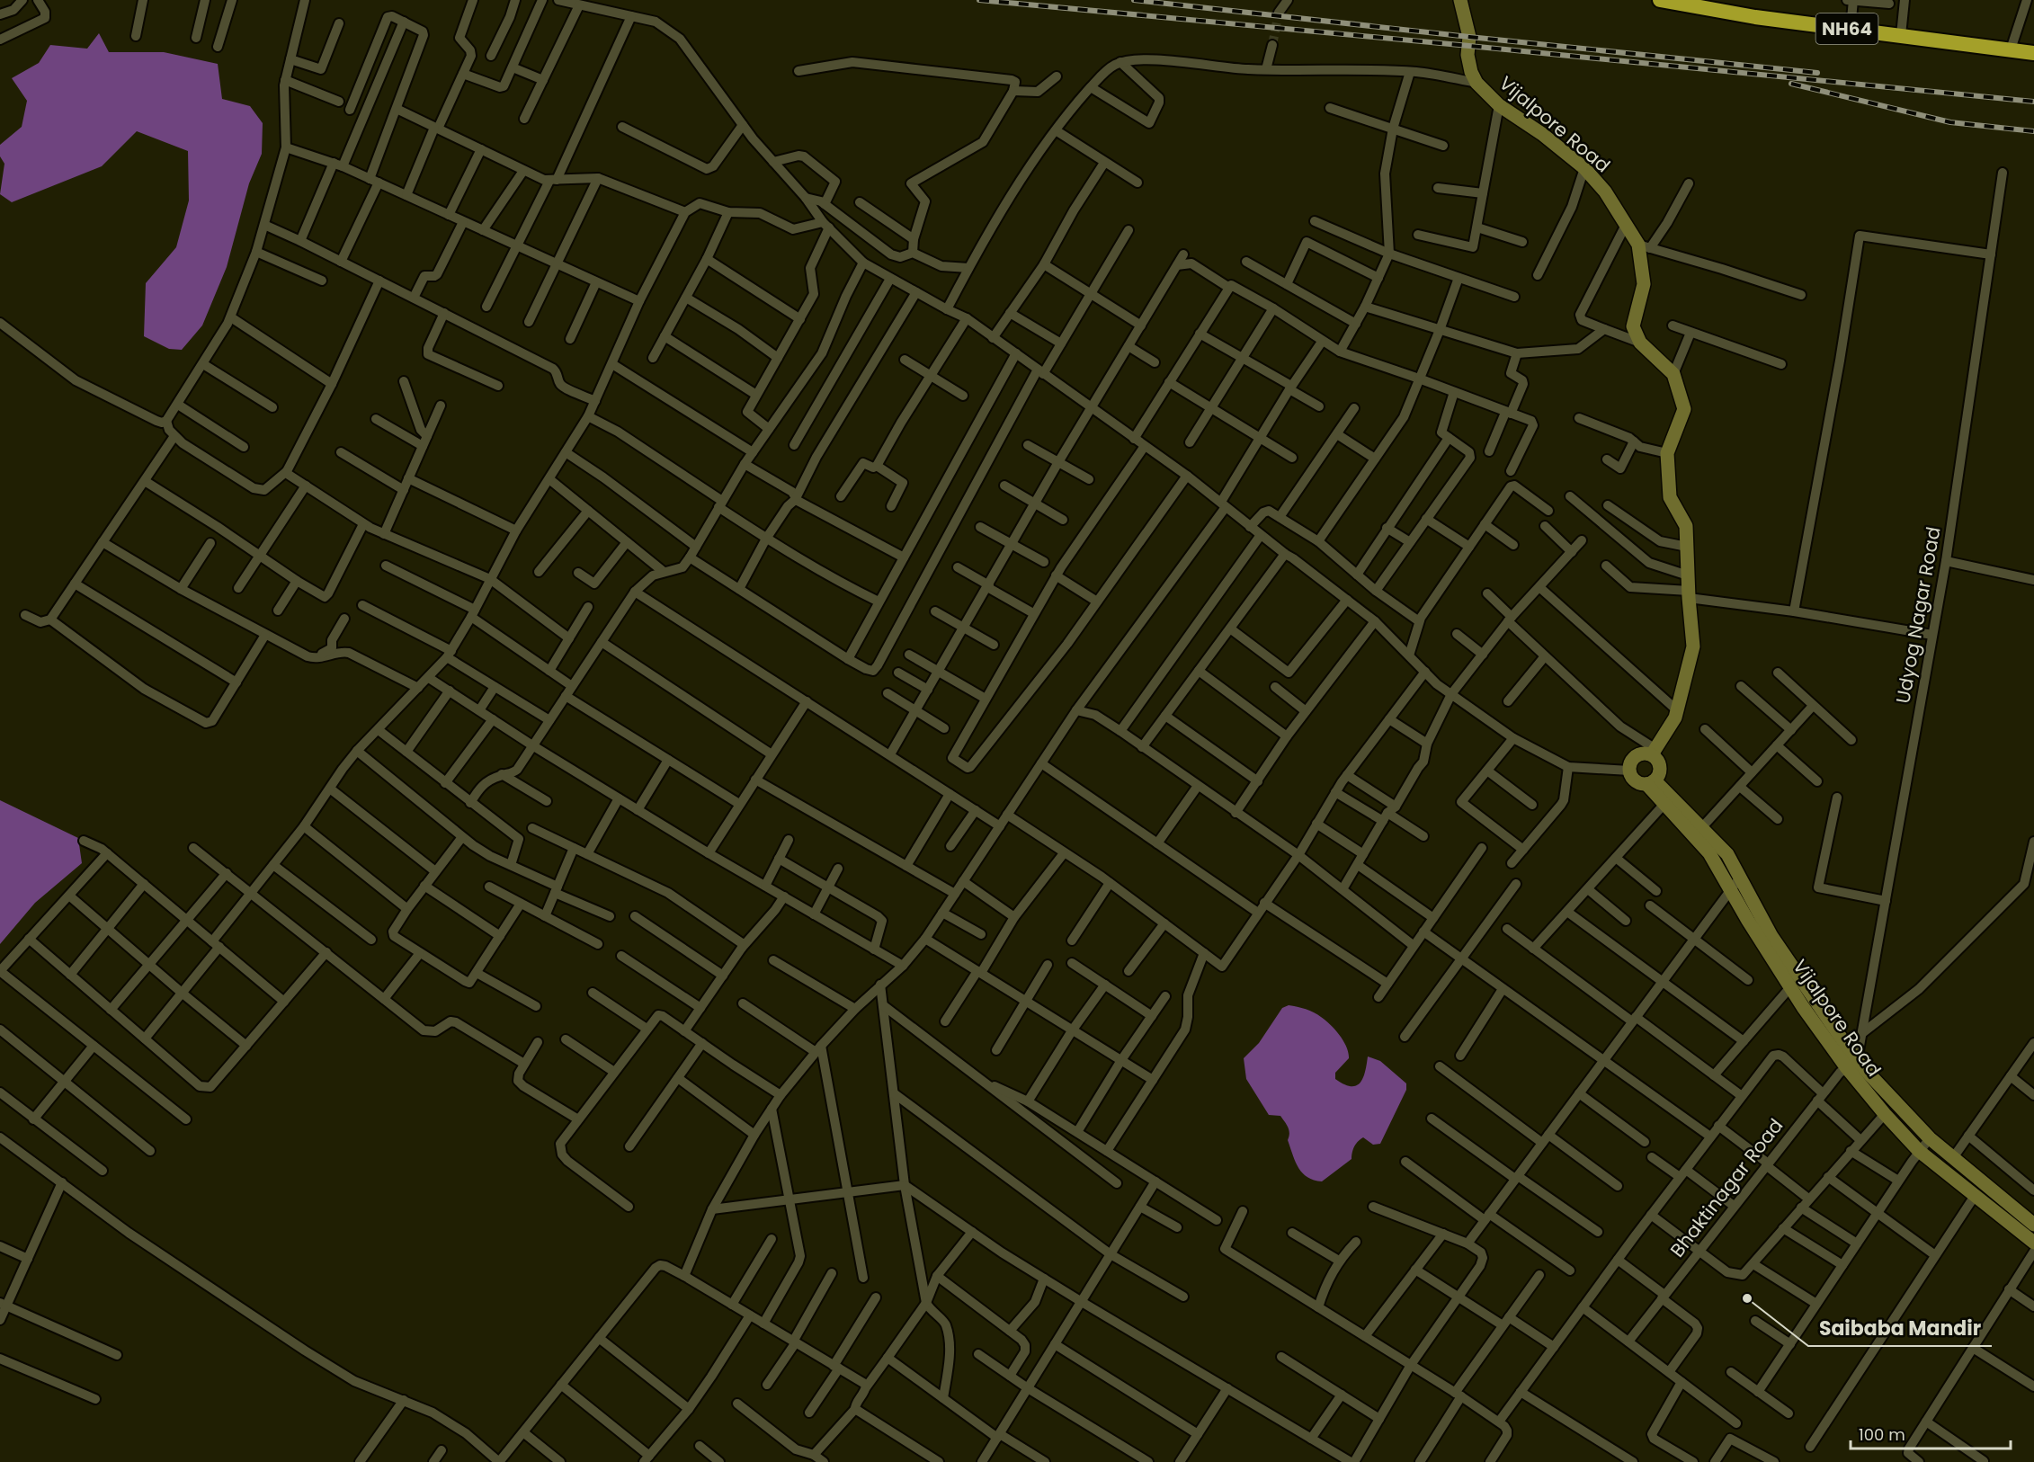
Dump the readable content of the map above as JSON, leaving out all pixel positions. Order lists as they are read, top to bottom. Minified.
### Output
{"streets":{"highway":["NH64"],"main road":["Vijalpore Road"],"street":["Udyog Nagar Road","Bhaktinagar Road"]},"crossings":[["Vijalpore Road","Udyog Nagar Road"],["Vijalpore Road","Bhaktinagar Road"],["Udyog Nagar Road","Bhaktinagar Road"]],"places":["Saibaba Mandir"],"scale_bar":"100 m"}
